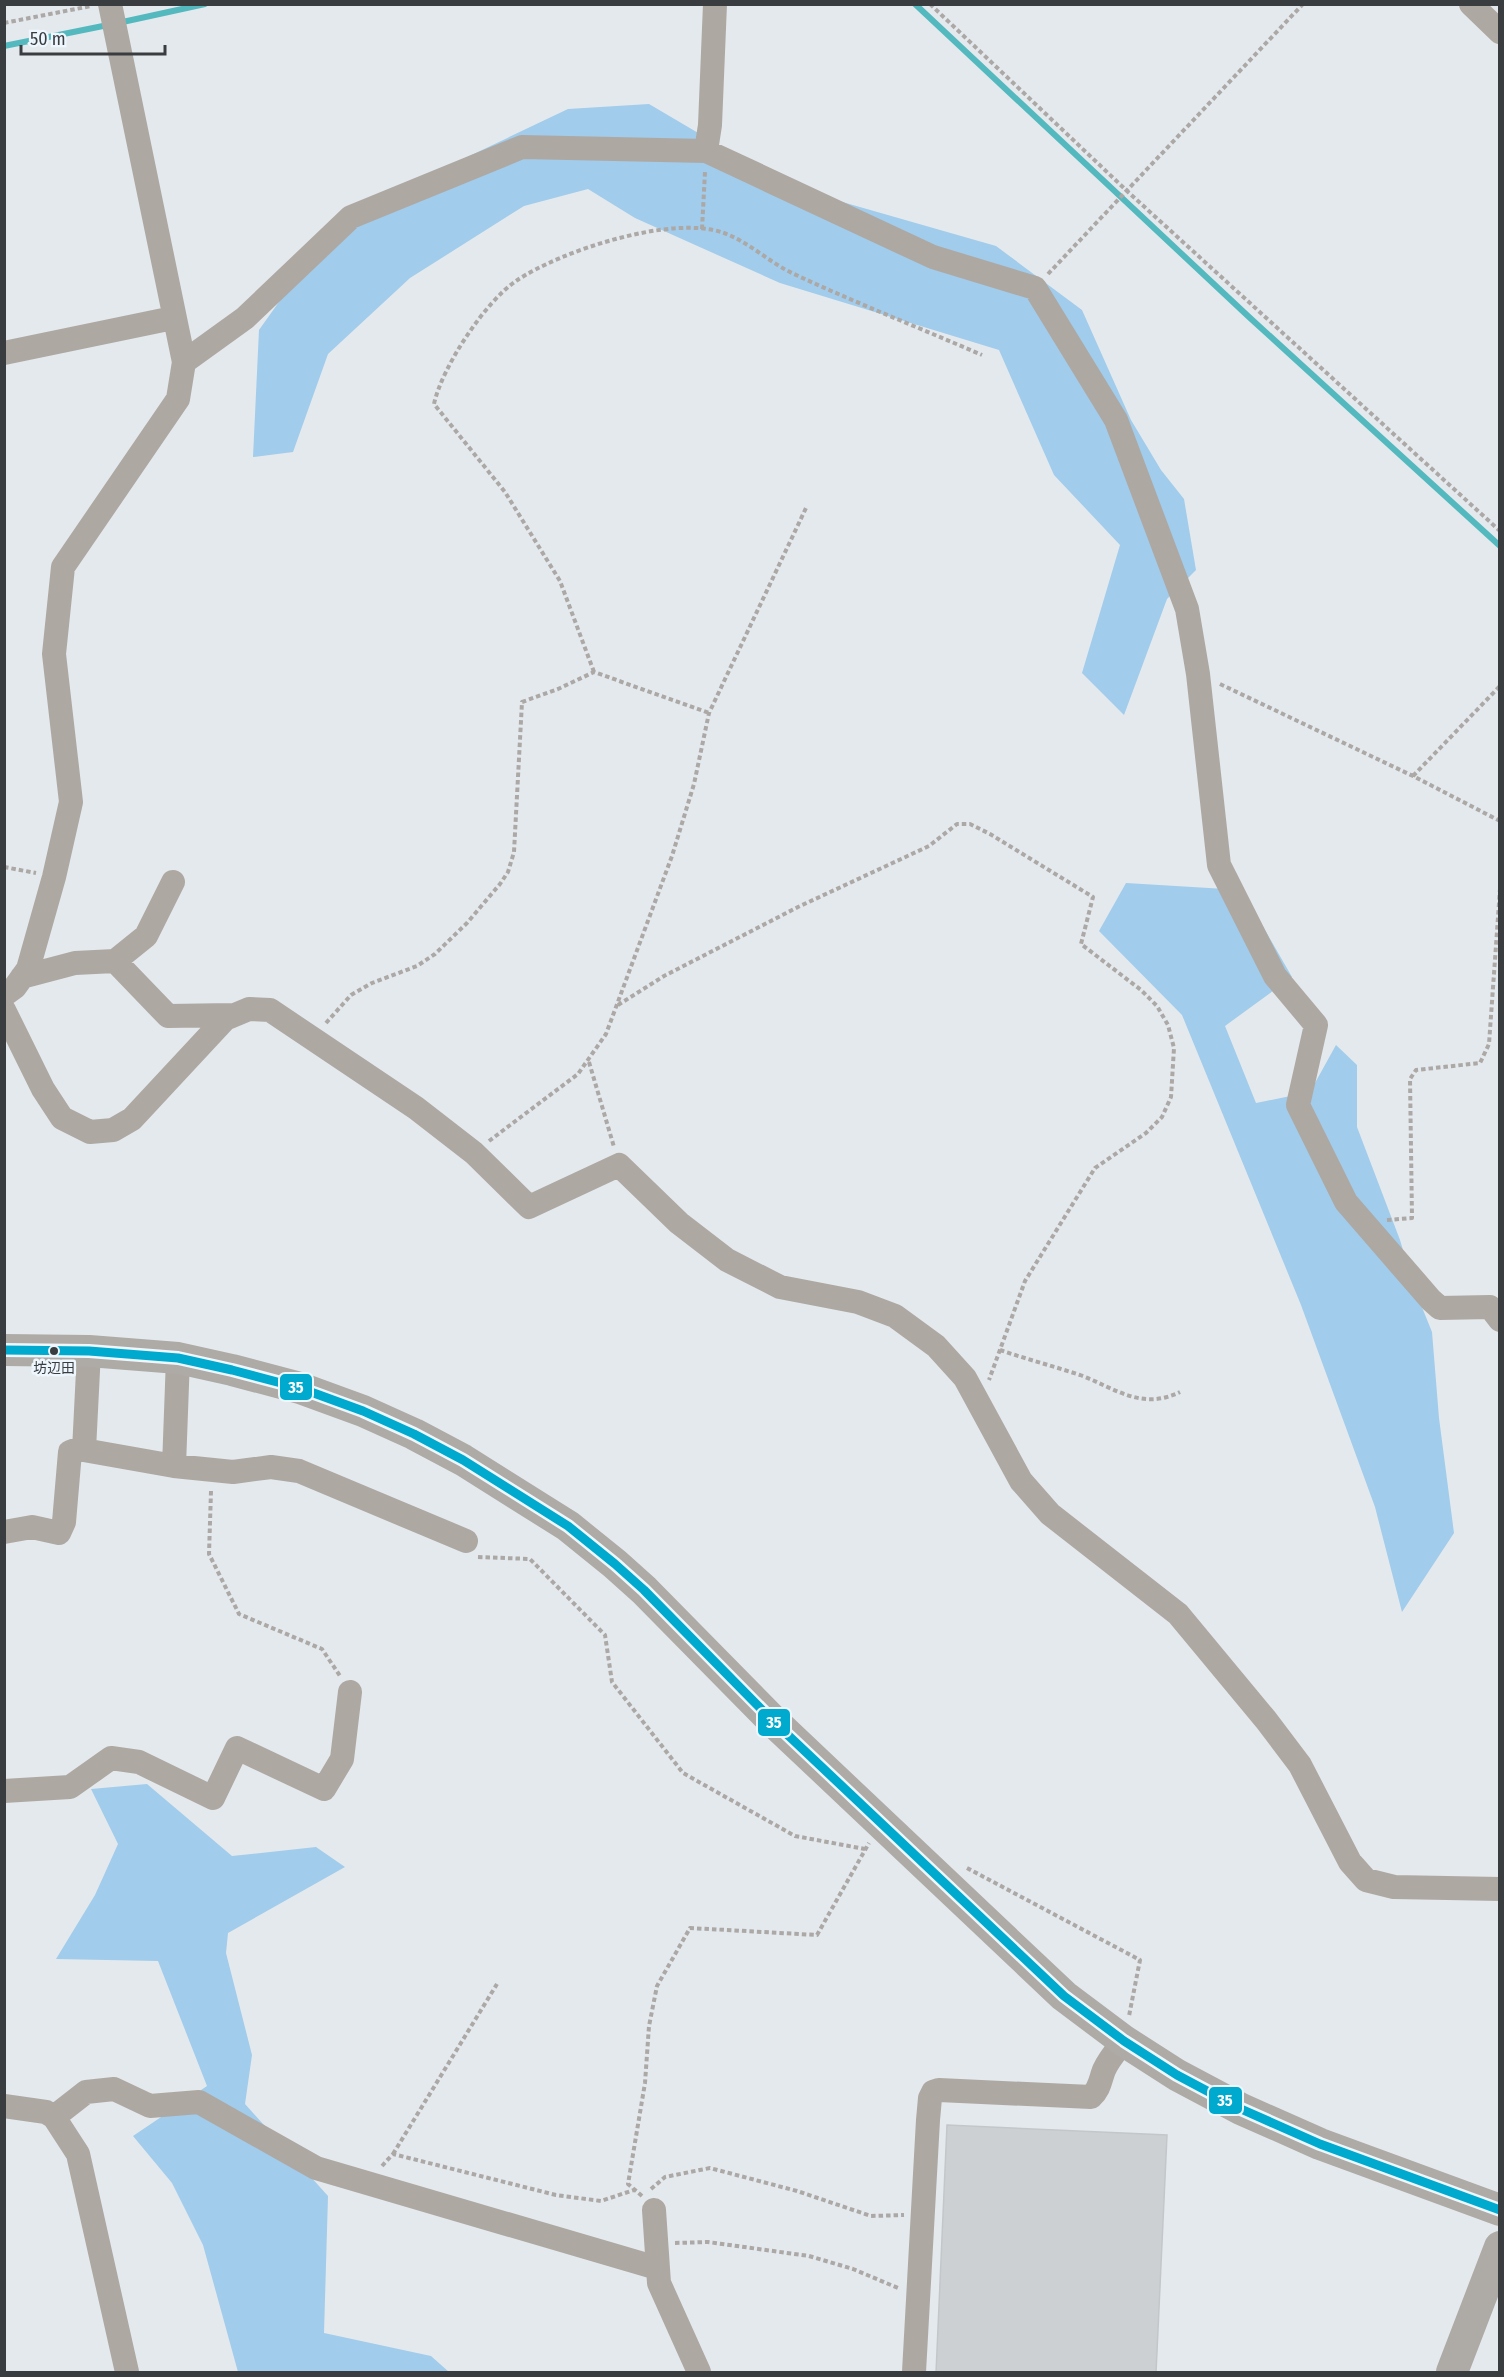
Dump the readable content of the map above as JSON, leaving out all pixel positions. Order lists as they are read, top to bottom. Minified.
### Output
{"places":["坊辺田"],"lines":["transit line 35"],"scale_bar":"50 m"}
